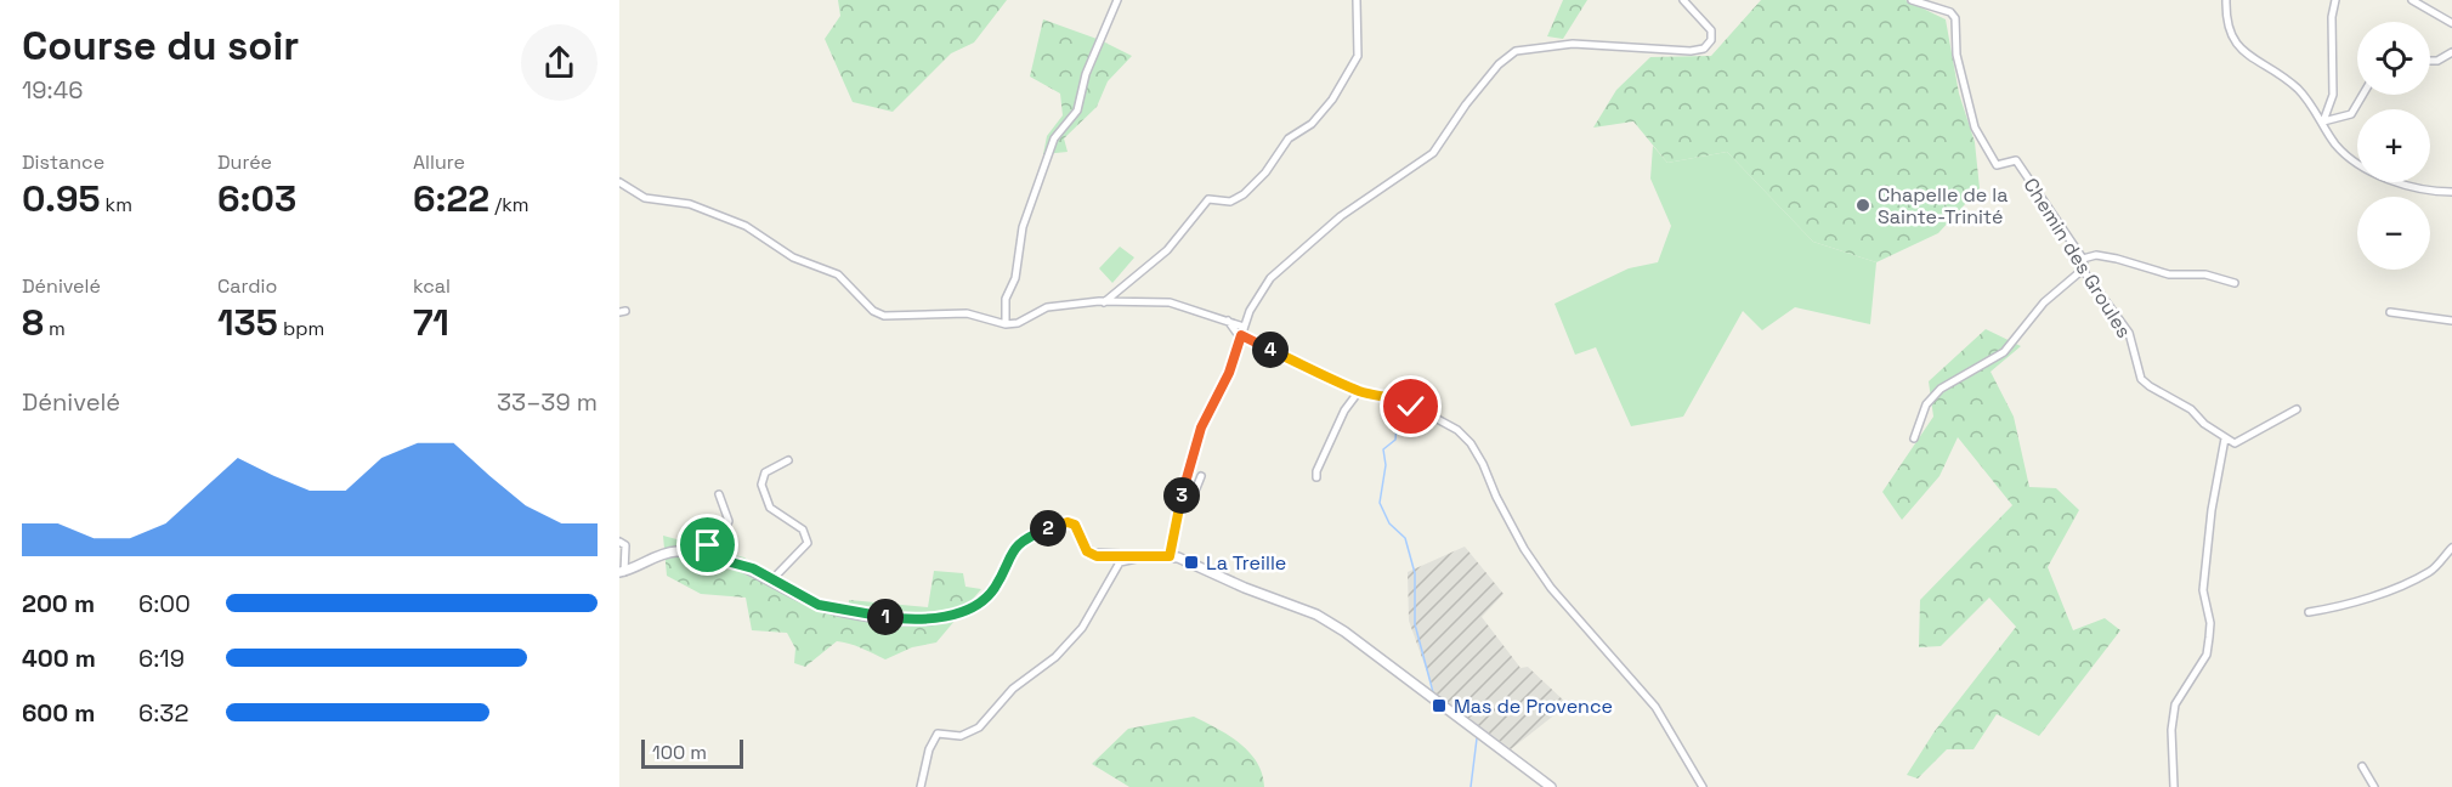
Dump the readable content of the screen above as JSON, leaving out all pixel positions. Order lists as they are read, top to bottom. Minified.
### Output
{"streets":{"street":["Chemin des Groules"]},"places":{"other":["Chapelle de la Sainte-Trinité"],"transit":["La Treille","Mas de Provence"]},"scale_bar":"100 m","page":{"heading":["Course du soir","19:46"],"map_buttons":["+","−"],"stats":[["Distance","0.95 km"],["Durée","6:03"],["Allure","6:22 /km"],["Dénivelé","8 m"],["Cardio","135 bpm"],["kcal","71"]],"pins":["4","3","2","1"],"chart":["Dénivelé","33–39 m"],"list":[{"name":"200 m","note":"6:00"},{"name":"400 m","note":"6:19"},{"name":"600 m","note":"6:32"}],"scale":"100 m"}}
